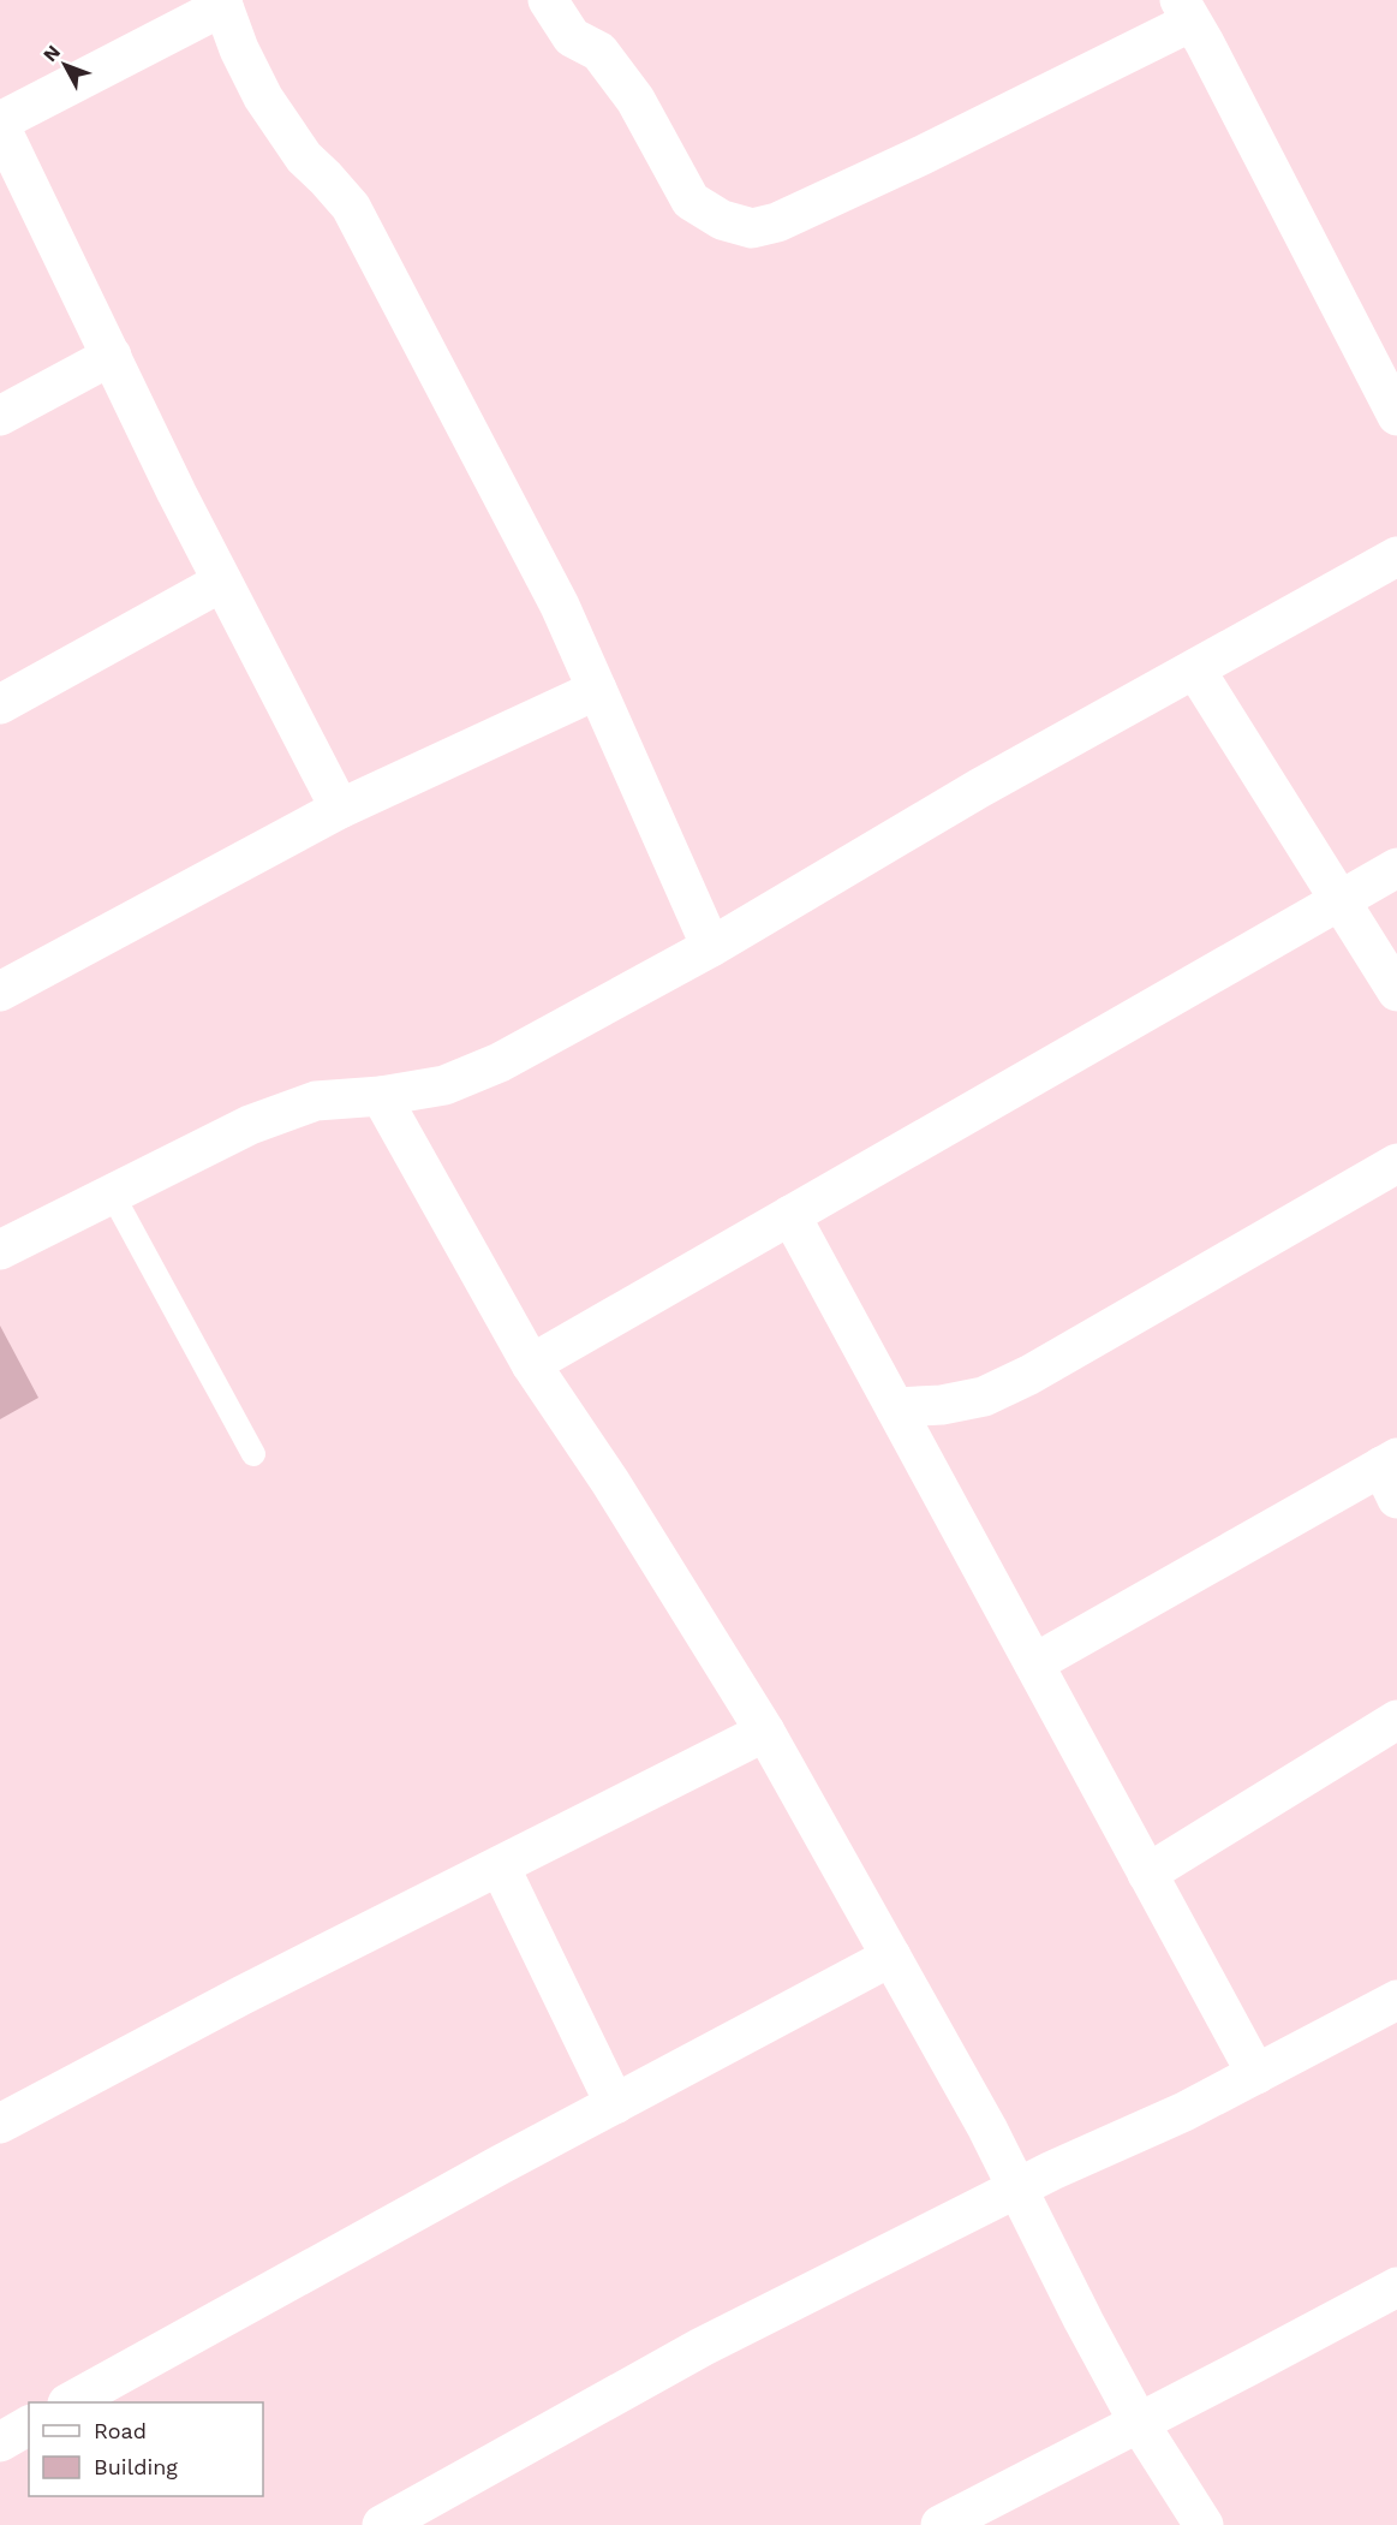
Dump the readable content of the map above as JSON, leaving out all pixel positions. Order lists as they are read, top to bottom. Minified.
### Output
{"legend":["Road","Building"],"north":"top left"}
